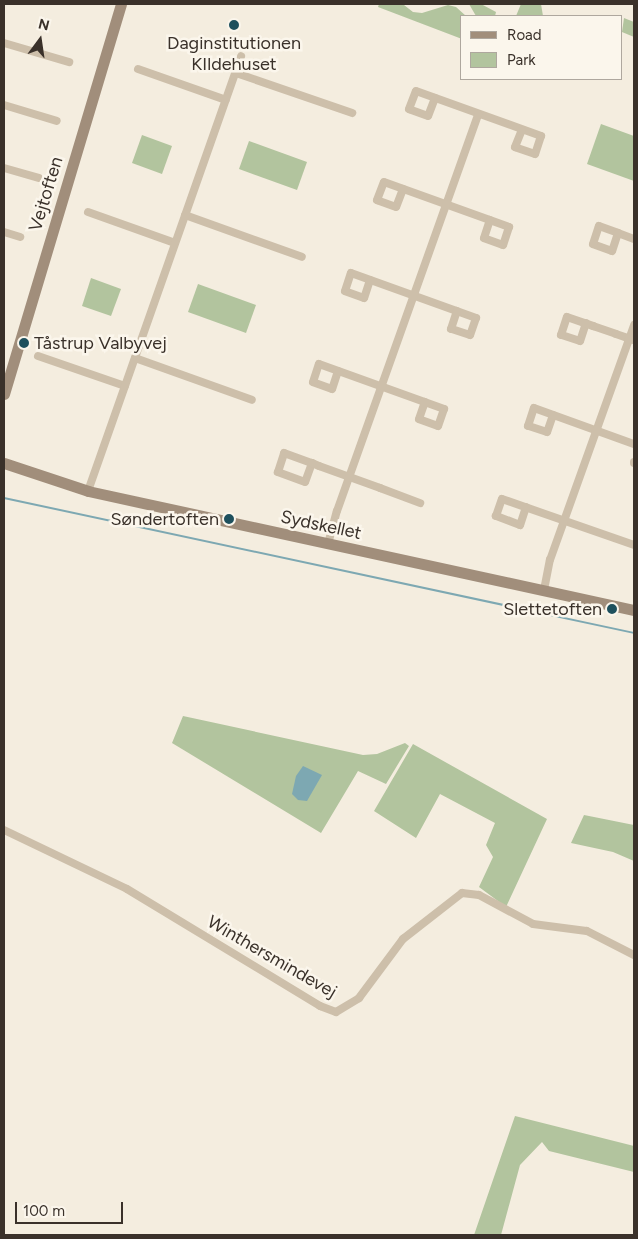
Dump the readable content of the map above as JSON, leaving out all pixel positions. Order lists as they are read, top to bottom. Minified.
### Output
{"streets":{"street":["Vejtoften","Sydskellet","Winthersmindevej"]},"places":["Daginstitutionen KIldehuset","Tåstrup Valbyvej","Søndertoften","Slettetoften"],"legend":["Road","Park"],"scale_bar":"100 m","north":"top"}
